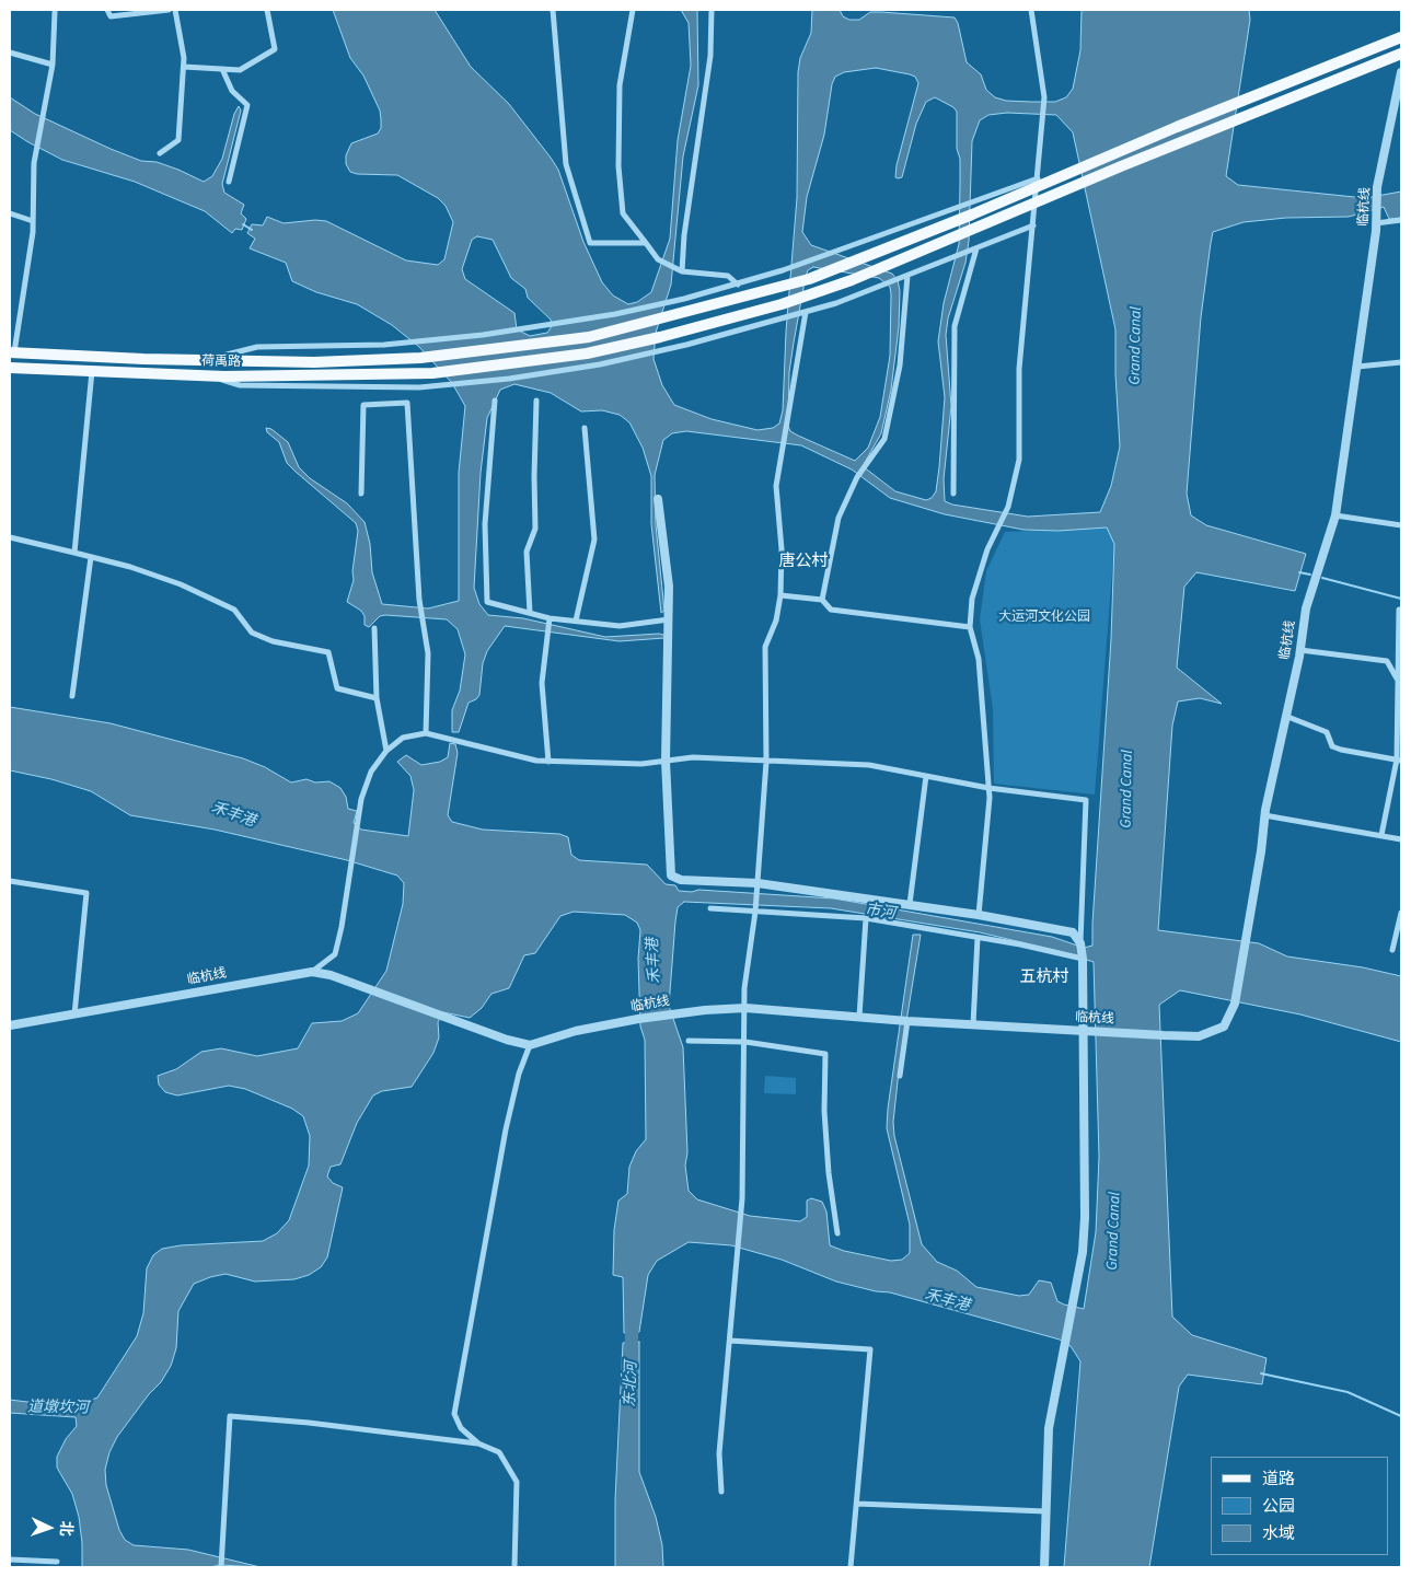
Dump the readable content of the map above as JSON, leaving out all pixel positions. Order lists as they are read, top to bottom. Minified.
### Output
{"streets":{"main road":["荷禹路"],"street":["临杭线"]},"districts":["唐公村","五杭村"],"water":["Grand Canal","禾丰港","市河","东北河","道墩坎河"],"parks":["大运河文化公园"],"legend":["道路","公园","水域"],"north":"right"}
